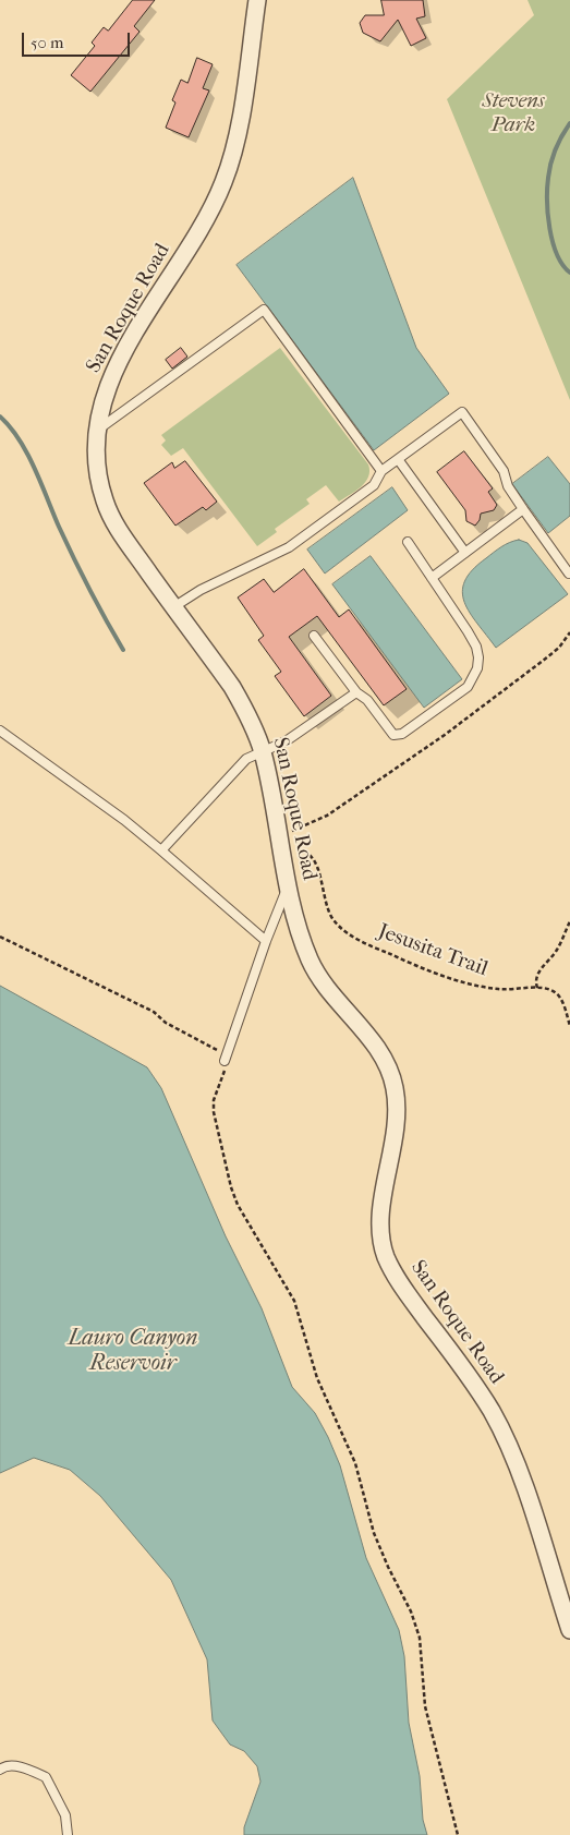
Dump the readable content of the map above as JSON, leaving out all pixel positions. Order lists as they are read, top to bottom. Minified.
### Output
{"streets":{"street":["San Roque Road"],"path":["Jesusita Trail"]},"crossings":[["San Roque Road","Jesusita Trail"]],"water":["Lauro Canyon Reservoir"],"parks":["Stevens Park"],"scale_bar":"50 m"}
